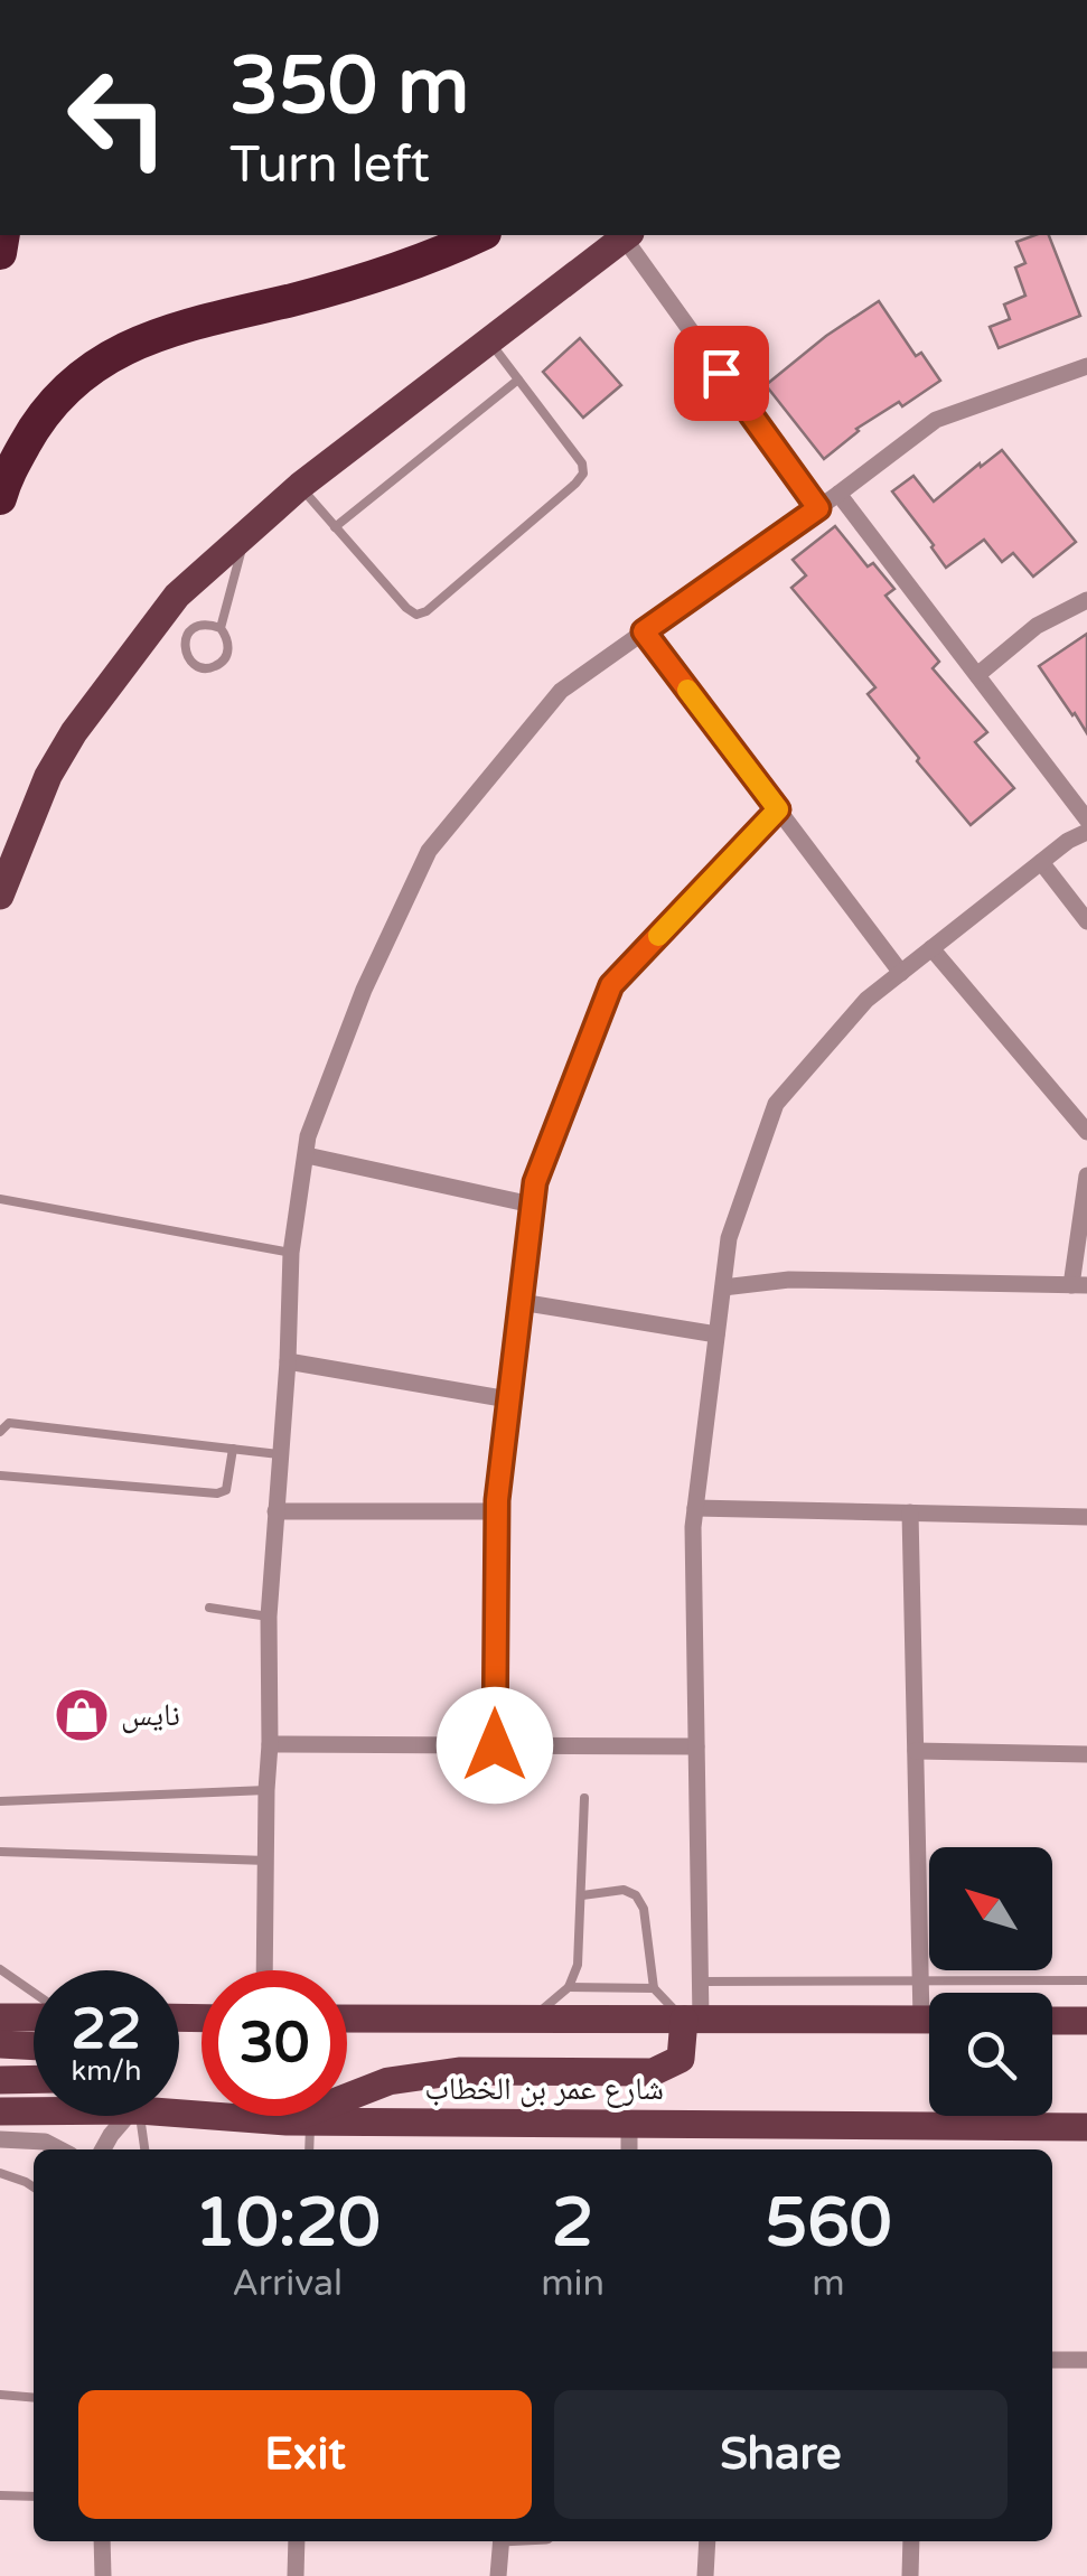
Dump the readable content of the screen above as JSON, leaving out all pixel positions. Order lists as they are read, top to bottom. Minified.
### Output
{"streets":{"main road":["شارع عمر بن الخطاب"]},"places":{"shop":["نايس"]},"north":"top left","page":{"turn":["350 m","Turn left"],"speed":"22 km/h","limit":"30","eta":["10:20","Arrival","2","min","560","m"],"buttons":["Exit","Share"]}}
